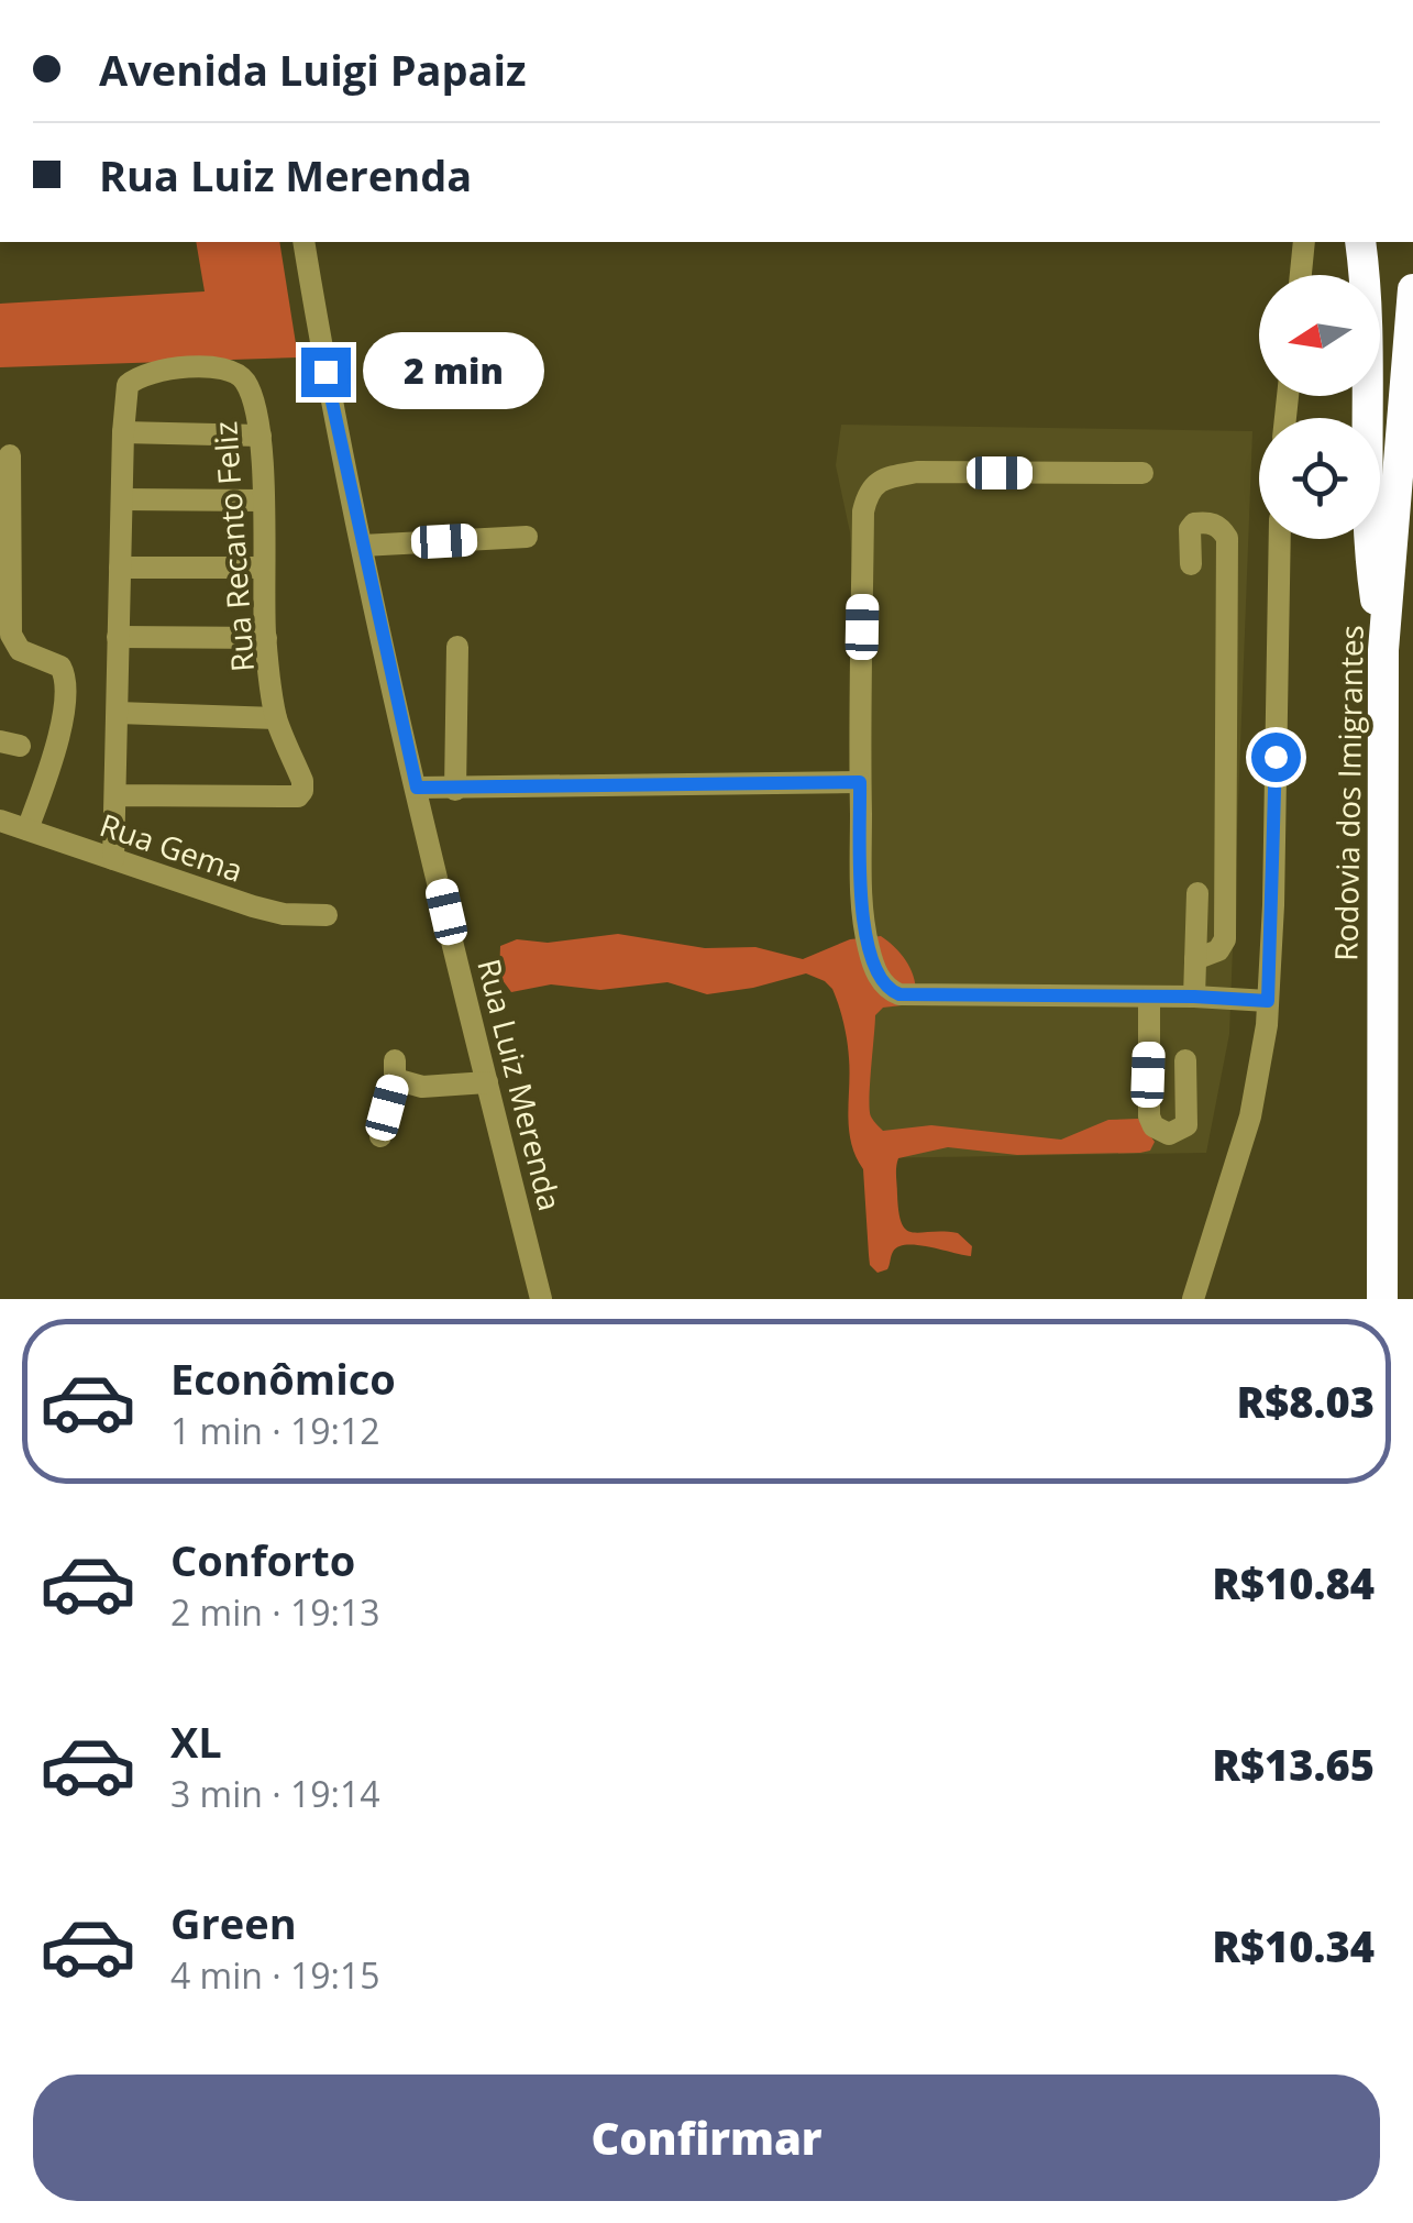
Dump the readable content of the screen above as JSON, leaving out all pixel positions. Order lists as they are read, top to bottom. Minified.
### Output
{"streets":{"highway":["Rodovia dos Imigrantes"],"street":["Rua Recanto Feliz","Rua Gema","Rua Luiz Merenda"]},"crossings":[["Rua Recanto Feliz","Rua Gema"]],"north":"left","page":{"banner":["Avenida Luigi Papaiz","Rua Luiz Merenda"],"bubble":"2 min","list":[{"name":"Econômico","note":"1 min · 19:12","value":"R$8.03"},{"name":"Conforto","note":"2 min · 19:13","value":"R$10.84"},{"name":"XL","note":"3 min · 19:14","value":"R$13.65"},{"name":"Green","note":"4 min · 19:15","value":"R$10.34"}],"buttons":"Confirmar"}}
